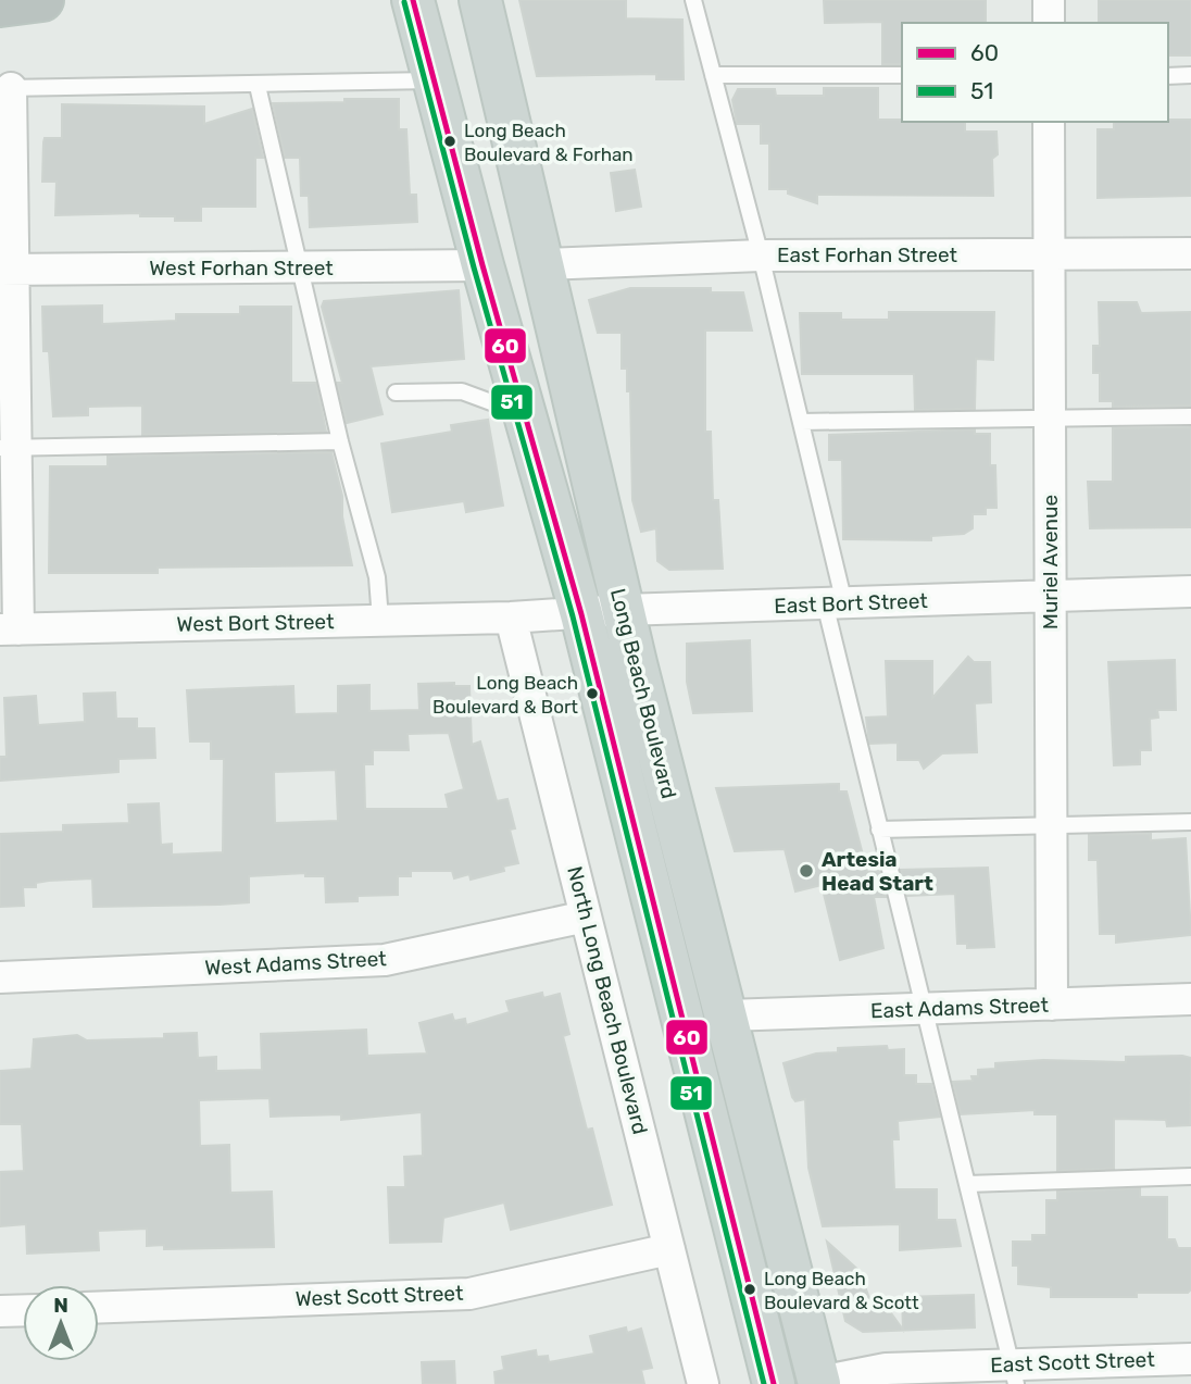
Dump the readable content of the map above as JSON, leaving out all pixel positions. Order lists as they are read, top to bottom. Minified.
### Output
{"streets":{"main road":["Long Beach Boulevard"],"street":["East Forhan Street","West Forhan Street","Muriel Avenue","East Bort Street","West Bort Street","West Adams Street","North Long Beach Boulevard","East Adams Street","West Scott Street","East Scott Street"]},"crossings":[["East Forhan Street","Muriel Avenue"],["East Forhan Street","Long Beach Boulevard"],["West Forhan Street","Long Beach Boulevard"],["Muriel Avenue","East Bort Street"],["Muriel Avenue","East Adams Street"],["East Bort Street","West Bort Street"],["East Bort Street","Long Beach Boulevard"],["East Bort Street","North Long Beach Boulevard"],["West Bort Street","North Long Beach Boulevard"],["Long Beach Boulevard","East Adams Street"],["Long Beach Boulevard","East Scott Street"],["West Adams Street","North Long Beach Boulevard"],["North Long Beach Boulevard","West Scott Street"]],"places":["Long Beach Boulevard & Forhan","Long Beach Boulevard & Bort","Artesia Head Start","Long Beach Boulevard & Scott"],"lines":["transit line 60","transit line 51"],"legend":["60","51"],"north":"top"}
